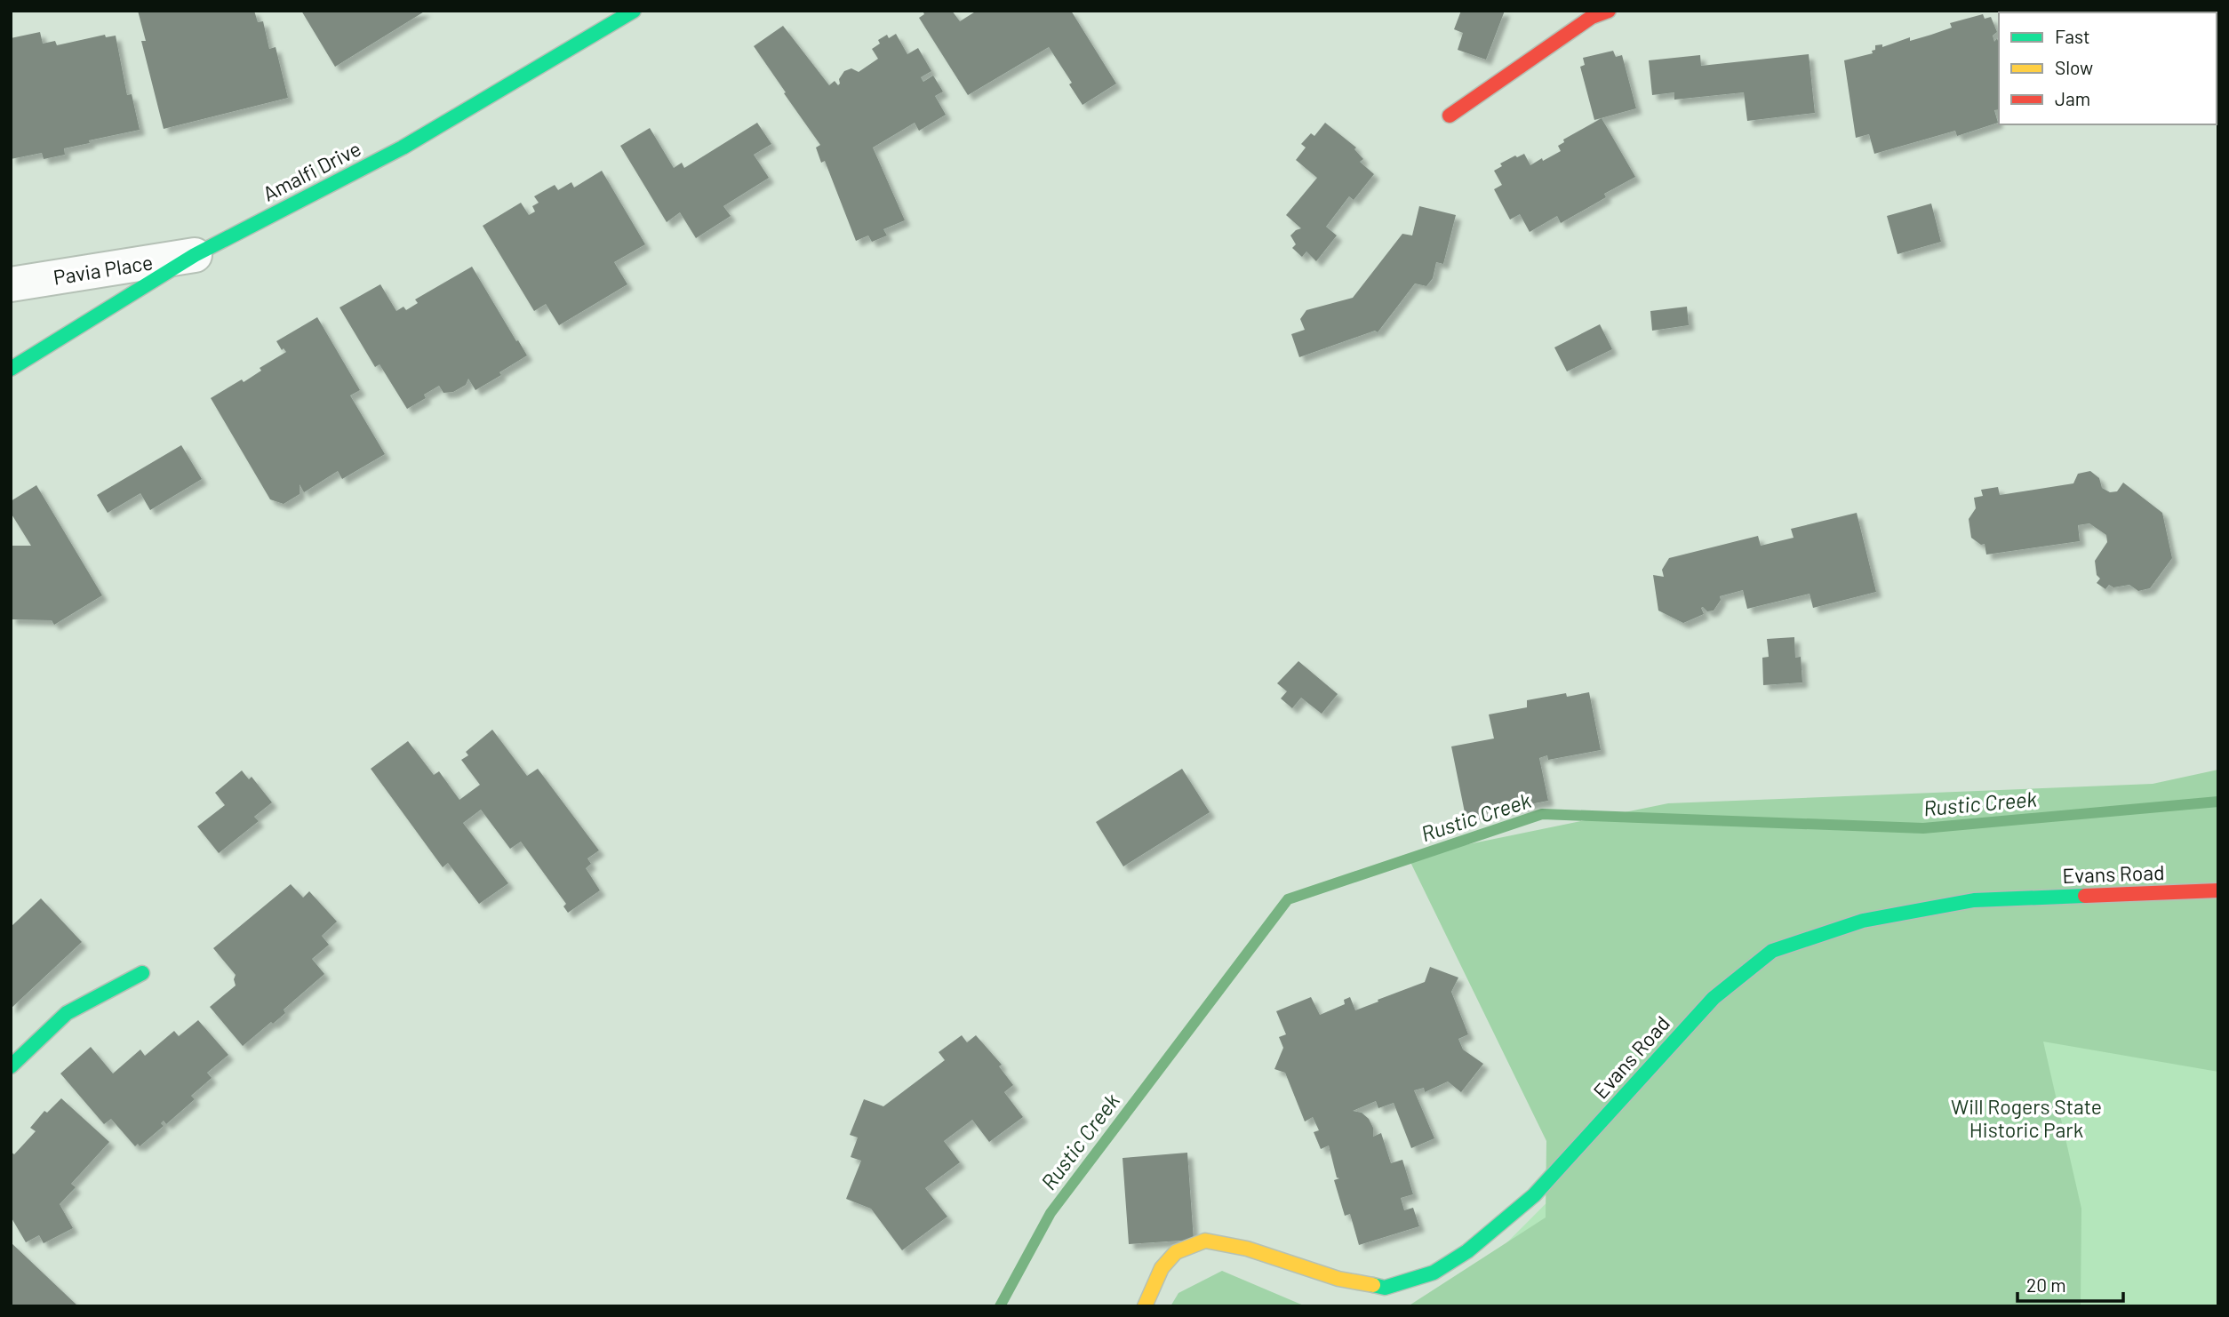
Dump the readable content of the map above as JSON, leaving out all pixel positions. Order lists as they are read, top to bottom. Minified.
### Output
{"streets":{"street":["Amalfi Drive","Pavia Place","Evans Road"]},"crossings":[["Amalfi Drive","Pavia Place"]],"water":["Rustic Creek"],"parks":["Will Rogers State Historic Park"],"legend":["Fast","Slow","Jam"],"scale_bar":"20 m"}
